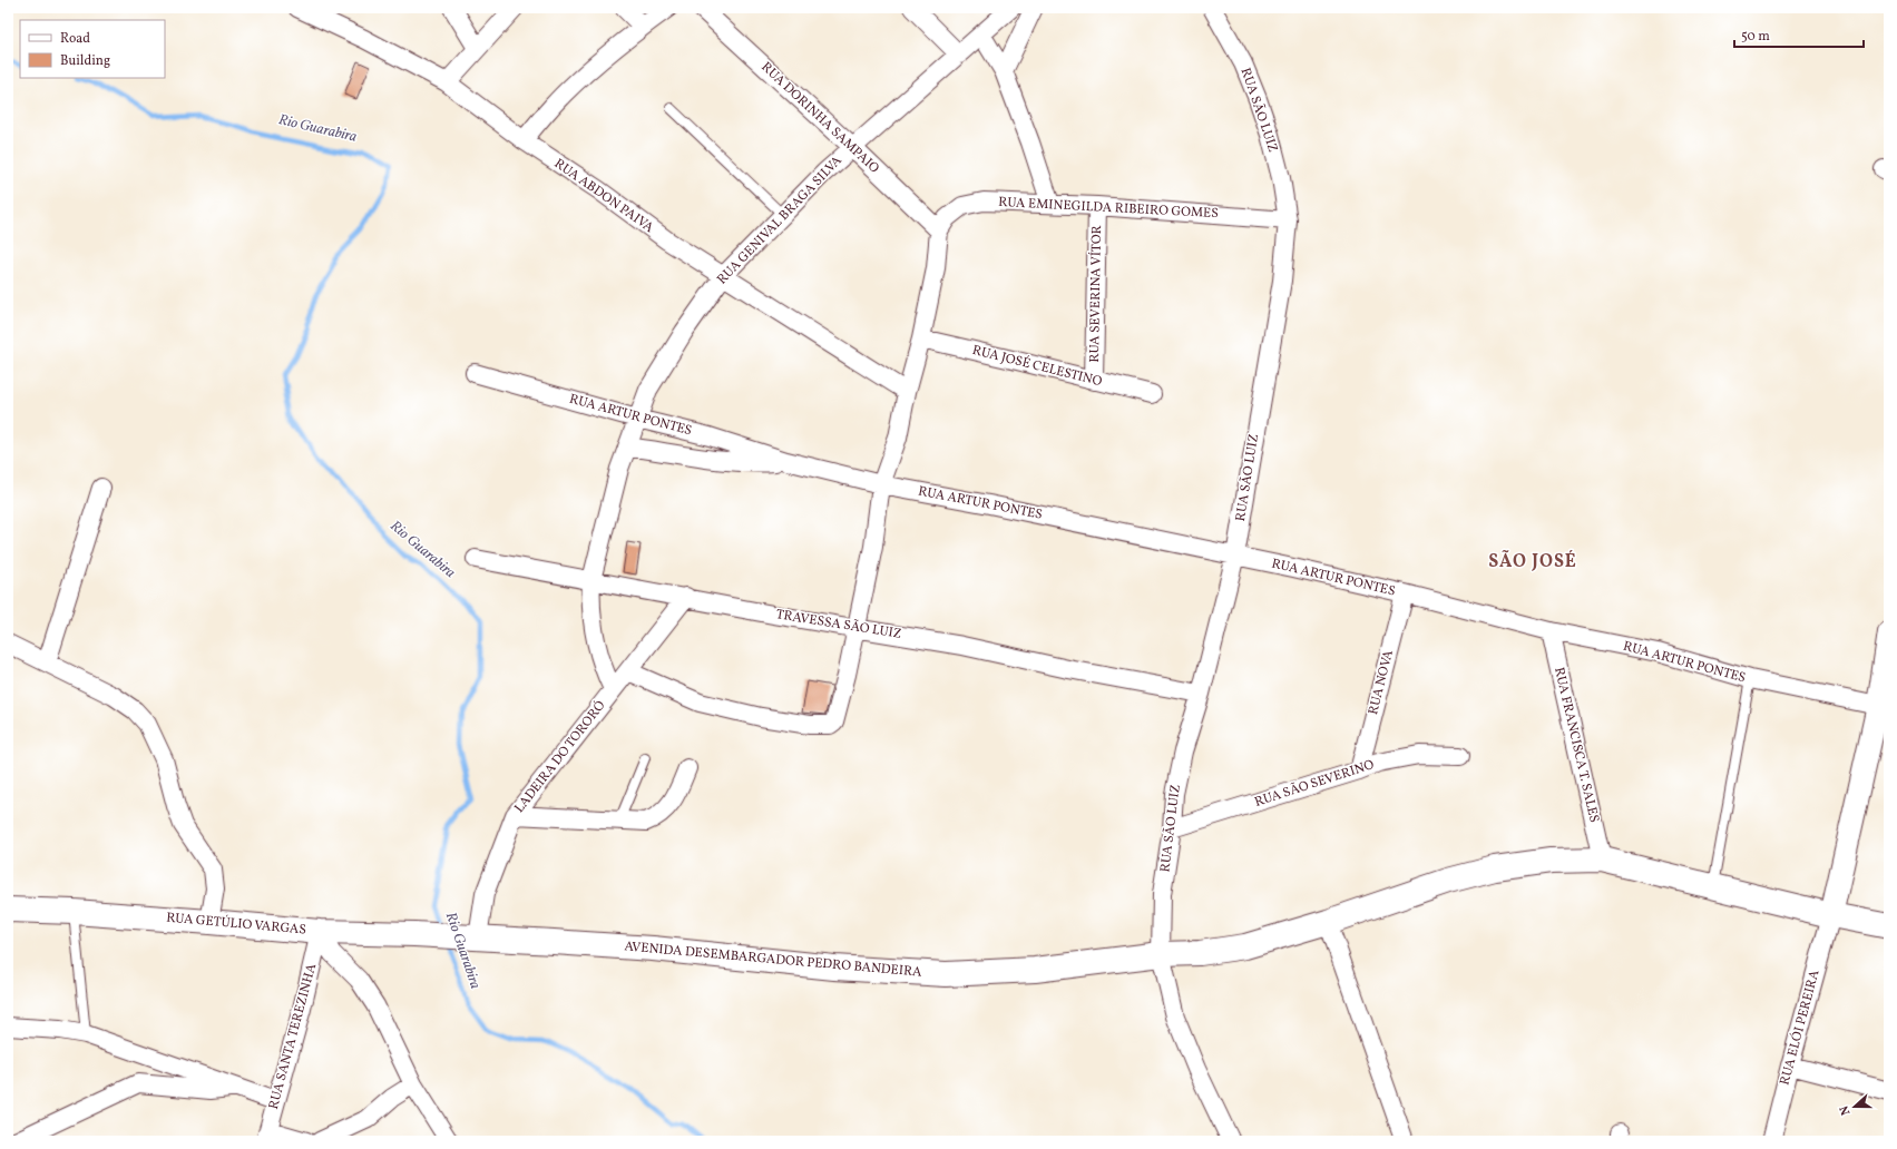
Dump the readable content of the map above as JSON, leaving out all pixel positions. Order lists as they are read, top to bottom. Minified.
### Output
{"streets":{"main road":["RUA GETÚLIO VARGAS","AVENIDA DESEMBARGADOR PEDRO BANDEIRA"],"street":["RUA SÃO LUIZ","RUA DORINHA SAMPAIO","RUA ABDON PAIVA","RUA EMINEGILDA RIBEIRO GOMES","RUA GENIVAL BRAGA SILVA","RUA SEVERINA VÍTOR","RUA JOSÉ CELESTINO","RUA ARTUR PONTES","TRAVESSA SÃO LUIZ","RUA NOVA","RUA FRANCISCA T. SALES","LADEIRA DO TORORÓ","RUA SÃO SEVERINO","RUA ELÓI PEREIRA","RUA SANTA TEREZINHA"]},"crossings":[["RUA SÃO LUIZ","RUA EMINEGILDA RIBEIRO GOMES"],["RUA SÃO LUIZ","RUA ARTUR PONTES"],["RUA SÃO LUIZ","TRAVESSA SÃO LUIZ"],["RUA SÃO LUIZ","RUA SÃO SEVERINO"],["RUA SÃO LUIZ","AVENIDA DESEMBARGADOR PEDRO BANDEIRA"],["RUA DORINHA SAMPAIO","RUA EMINEGILDA RIBEIRO GOMES"],["RUA DORINHA SAMPAIO","RUA GENIVAL BRAGA SILVA"],["RUA ABDON PAIVA","RUA GENIVAL BRAGA SILVA"],["RUA EMINEGILDA RIBEIRO GOMES","RUA SEVERINA VÍTOR"],["RUA GENIVAL BRAGA SILVA","RUA ARTUR PONTES"],["RUA GENIVAL BRAGA SILVA","TRAVESSA SÃO LUIZ"],["RUA GENIVAL BRAGA SILVA","LADEIRA DO TORORÓ"],["RUA SEVERINA VÍTOR","RUA JOSÉ CELESTINO"],["RUA ARTUR PONTES","RUA NOVA"],["RUA ARTUR PONTES","RUA FRANCISCA T. SALES"],["TRAVESSA SÃO LUIZ","LADEIRA DO TORORÓ"],["RUA NOVA","RUA SÃO SEVERINO"],["RUA FRANCISCA T. SALES","AVENIDA DESEMBARGADOR PEDRO BANDEIRA"],["LADEIRA DO TORORÓ","RUA GETÚLIO VARGAS"],["LADEIRA DO TORORÓ","AVENIDA DESEMBARGADOR PEDRO BANDEIRA"],["RUA GETÚLIO VARGAS","AVENIDA DESEMBARGADOR PEDRO BANDEIRA"],["RUA GETÚLIO VARGAS","RUA SANTA TEREZINHA"],["AVENIDA DESEMBARGADOR PEDRO BANDEIRA","RUA ELÓI PEREIRA"]],"districts":["SÃO JOSÉ"],"water":["Rio Guarabira"],"legend":["Road","Building"],"scale_bar":"50 m","north":"left"}
